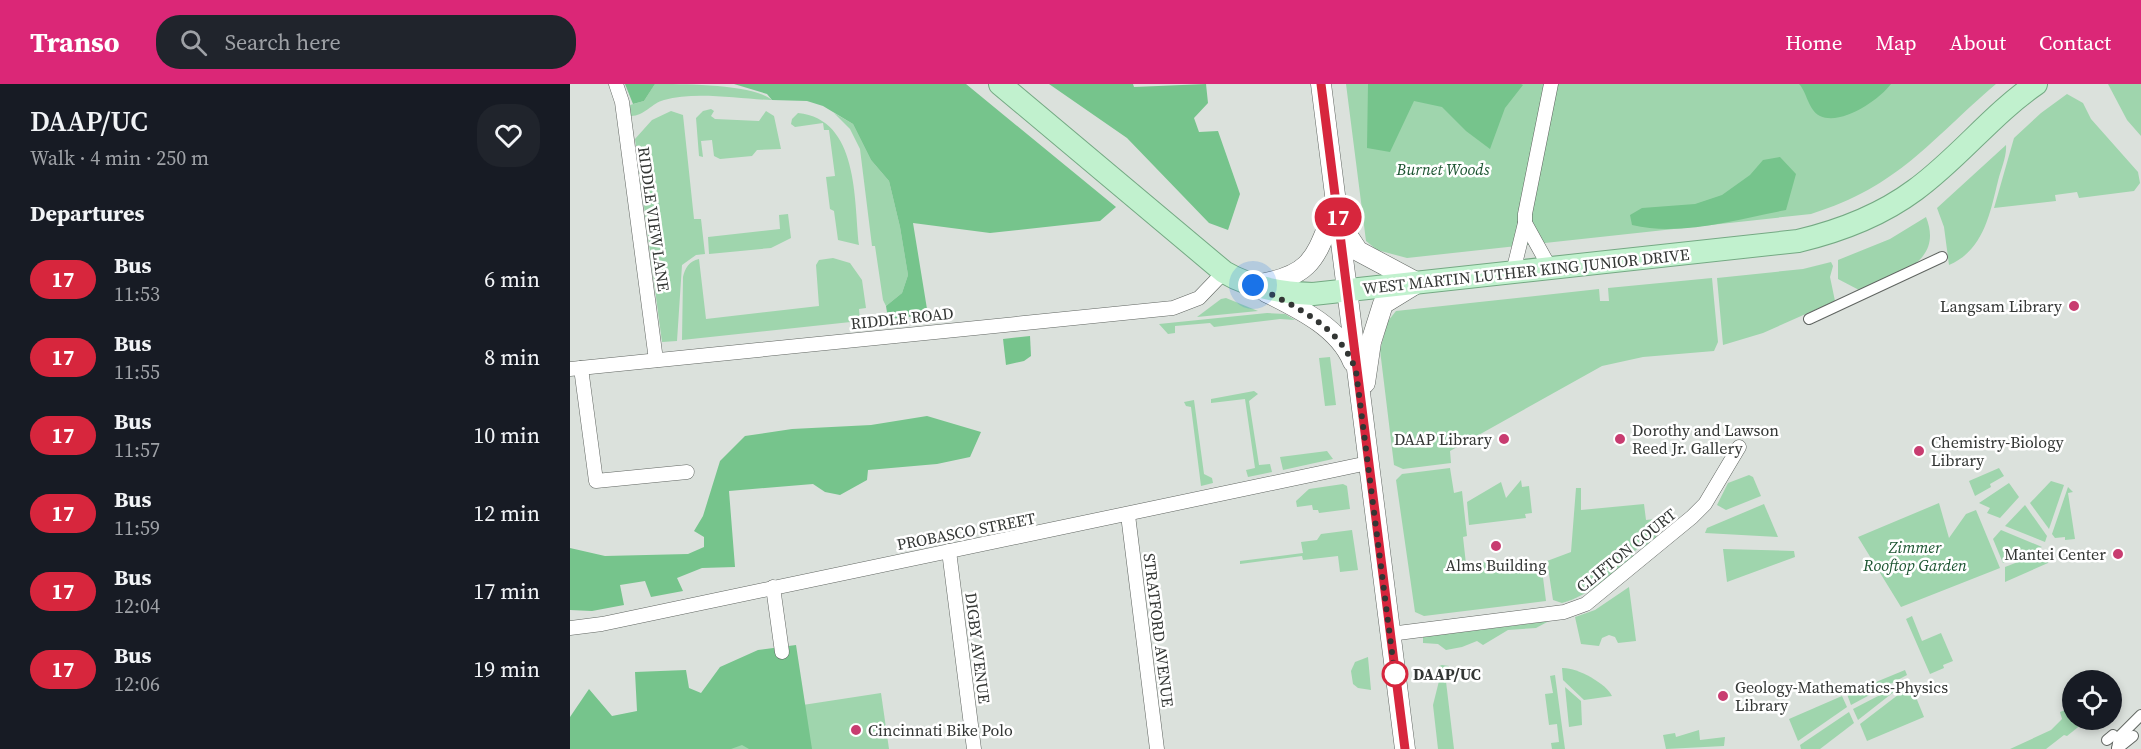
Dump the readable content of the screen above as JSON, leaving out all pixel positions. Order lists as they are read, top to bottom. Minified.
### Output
{"streets":{"main road":["WEST MARTIN LUTHER KING JUNIOR DRIVE"],"street":["RIDDLE VIEW LANE","RIDDLE ROAD","PROBASCO STREET","CLIFTON COURT","STRATFORD AVENUE","DIGBY AVENUE"]},"crossings":[["RIDDLE VIEW LANE","RIDDLE ROAD"],["WEST MARTIN LUTHER KING JUNIOR DRIVE","RIDDLE ROAD"],["PROBASCO STREET","STRATFORD AVENUE"],["PROBASCO STREET","DIGBY AVENUE"]],"parks":["Burnet Woods","Zimmer Rooftop Garden"],"places":["Langsam Library","DAAP Library","Dorothy and Lawson Reed Jr. Gallery","Chemistry-Biology Library","Alms Building","Mantei Center","DAAP/UC","Geology-Mathematics-Physics Library","Cincinnati Bike Polo"],"lines":["bus line 17"],"page":{"header":"Transo","search":"Search here","nav":["Home","Map","About","Contact"],"heading":[["DAAP/UC","Walk · 4 min · 250 m"],"Departures"],"on_map":"17","list":[{"mark":"17","name":"Bus","note":"11:53","value":"6 min"},{"mark":"17","name":"Bus","note":"11:55","value":"8 min"},{"mark":"17","name":"Bus","note":"11:57","value":"10 min"},{"mark":"17","name":"Bus","note":"11:59","value":"12 min"},{"mark":"17","name":"Bus","note":"12:04","value":"17 min"},{"mark":"17","name":"Bus","note":"12:06","value":"19 min"}]}}
